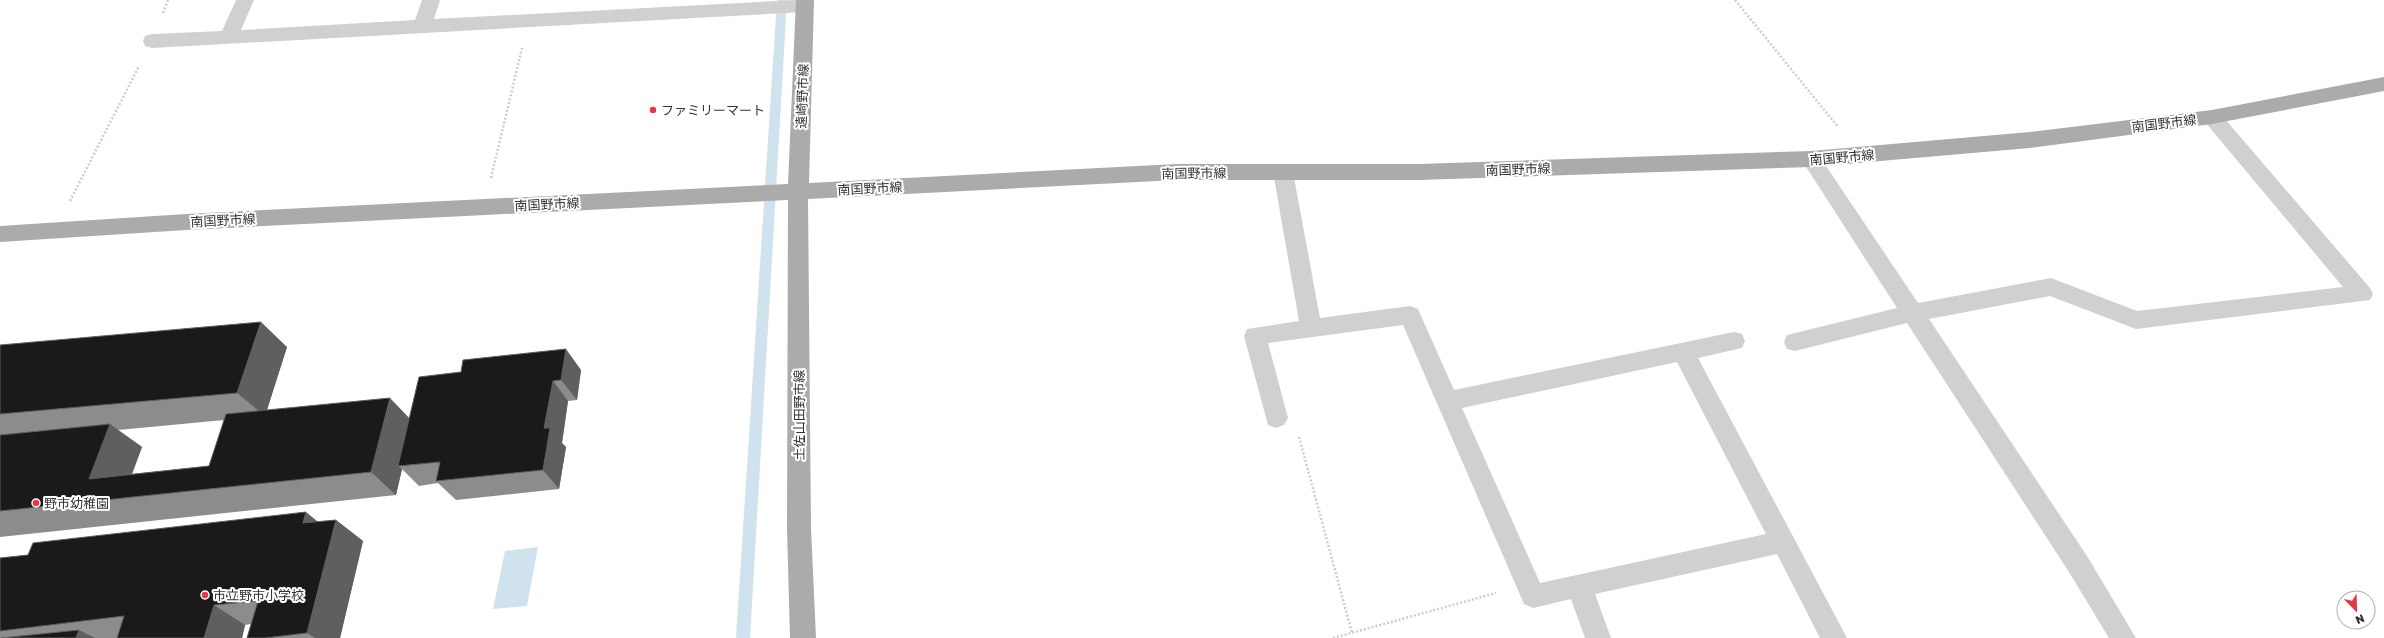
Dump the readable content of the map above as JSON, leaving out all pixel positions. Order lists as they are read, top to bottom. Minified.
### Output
{"streets":{"main road":["遠崎野市線","南国野市線","土佐山田野市線"]},"crossings":[["遠崎野市線","南国野市線"],["遠崎野市線","土佐山田野市線"],["南国野市線","土佐山田野市線"]],"places":["ファミリーマート","野市幼稚園","市立野市小学校"],"north":"bottom right"}
